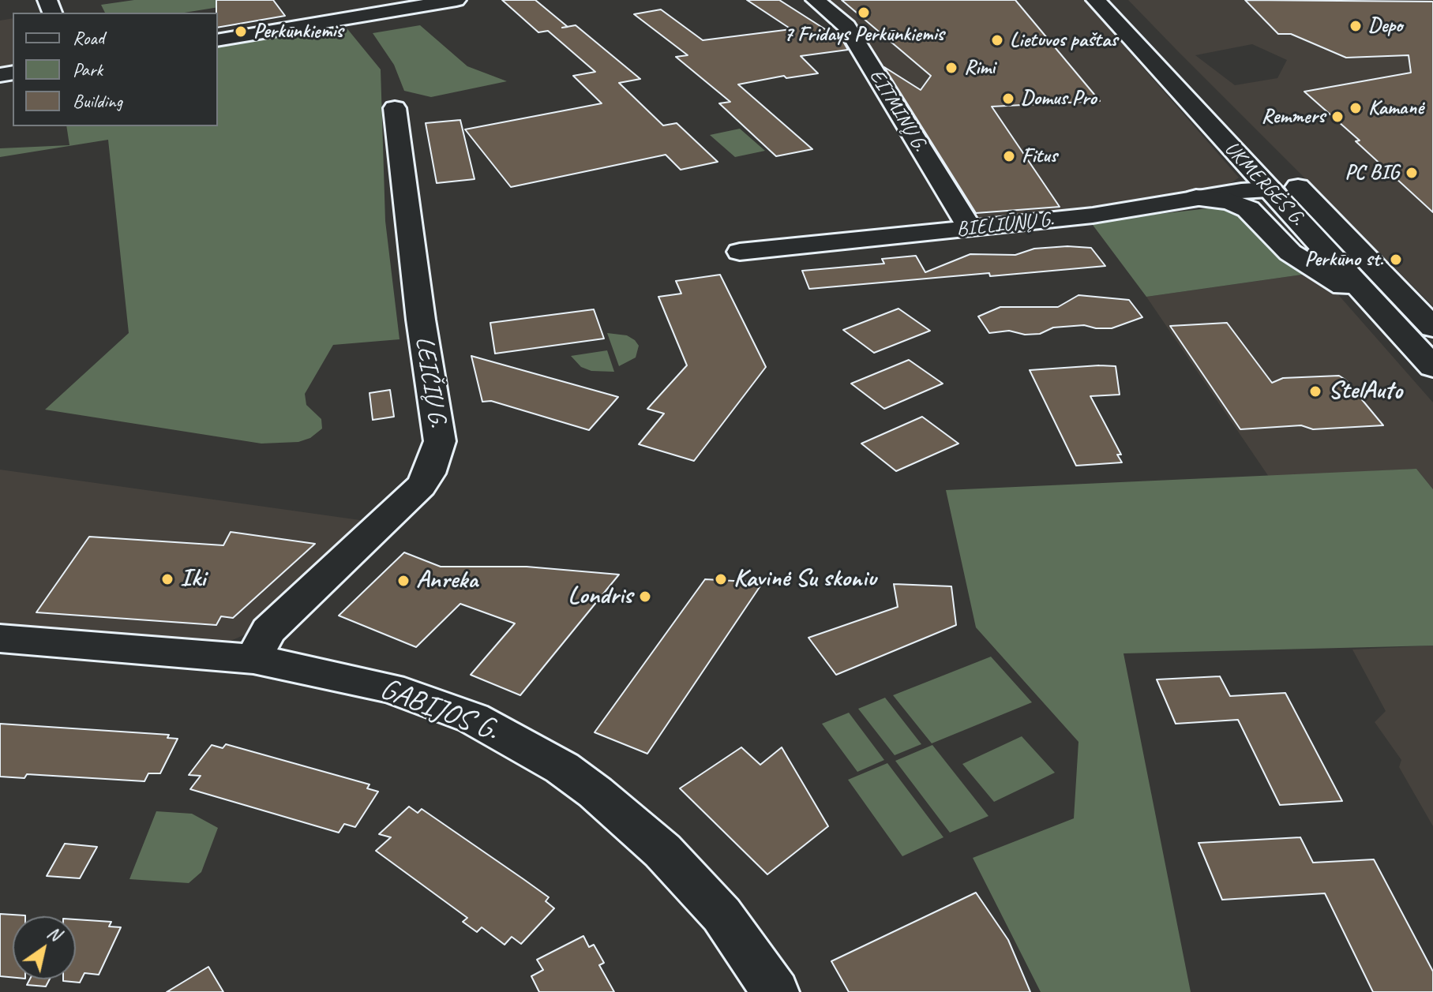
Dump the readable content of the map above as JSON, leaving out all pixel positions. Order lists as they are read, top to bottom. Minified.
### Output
{"streets":{"highway":["UKMERGĖS G."],"street":["EITMINŲ G.","BIELIŪNŲ G.","LEIČIŲ G.","GABIJOS G."]},"crossings":[["EITMINŲ G.","BIELIŪNŲ G."],["UKMERGĖS G.","BIELIŪNŲ G."],["LEIČIŲ G.","GABIJOS G."]],"places":["7 Fridays Perkūnkiemis","Depo","Perkūnkiemis","Lietuvos paštas","Rimi","Domus Pro","Kamanė","Remmers","Fitus","PC BIG","Perkūno st.","StelAuto","Iki","Kavinė Su skoniu","Anreka","Londris"],"legend":["Road","Park","Building"],"north":"top right"}
